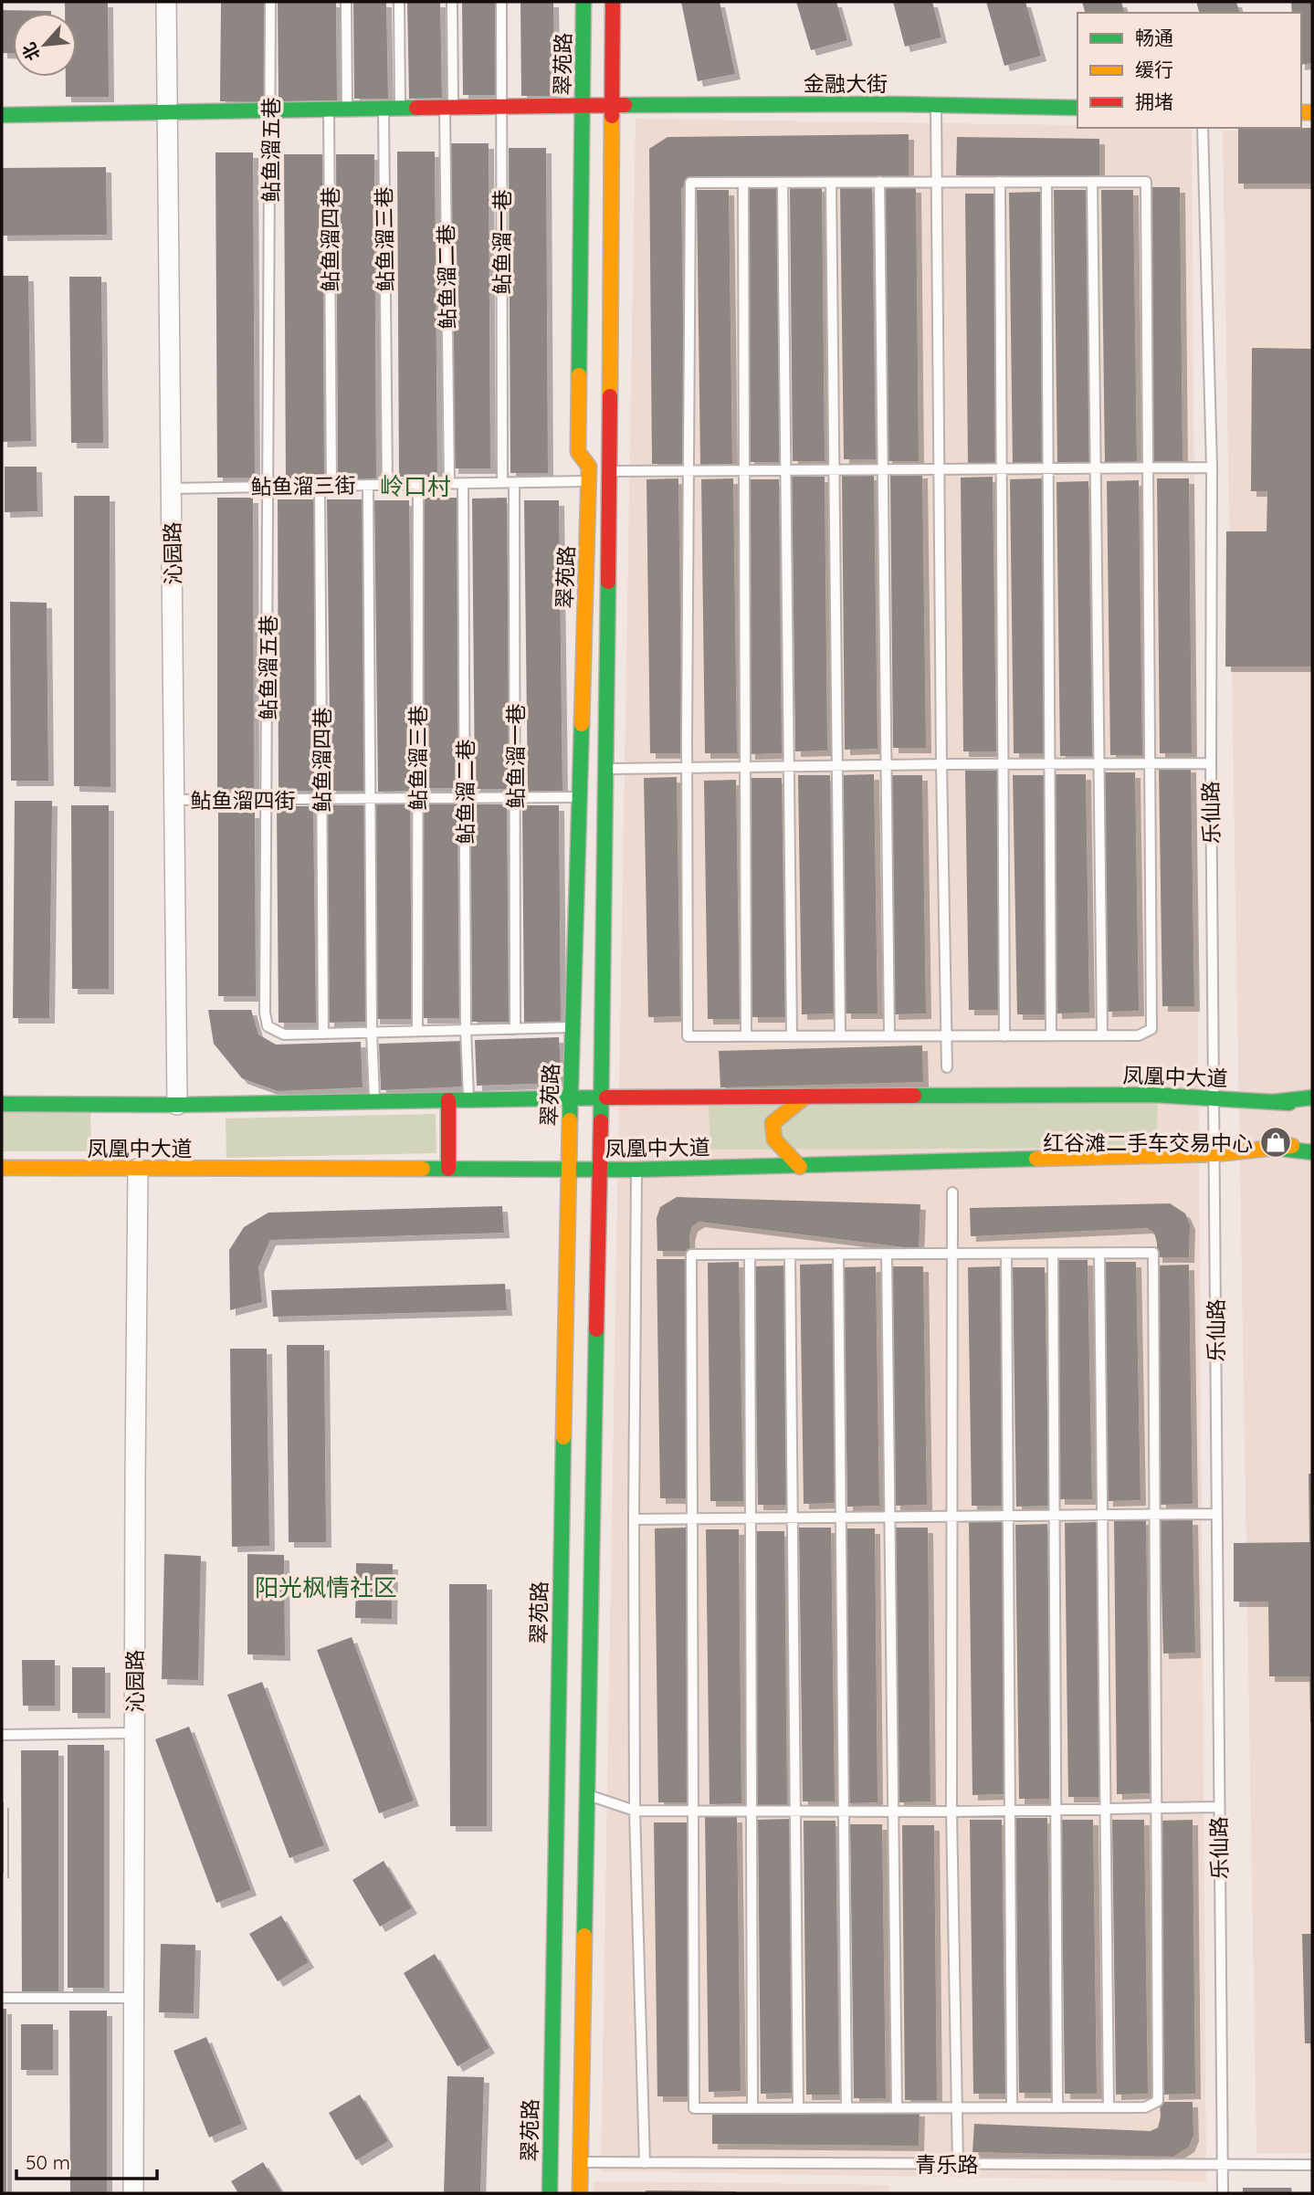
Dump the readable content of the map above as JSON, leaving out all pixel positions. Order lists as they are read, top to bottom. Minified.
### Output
{"streets":{"main road":["翠苑路","金融大街","凤凰中大道"],"street":["沁园路"],"lane":["鲇鱼溜五巷","鲇鱼溜四巷","鲇鱼溜三巷","鲇鱼溜一巷","鲇鱼溜二巷","鲇鱼溜三街","鲇鱼溜四街","乐仙路","青乐路"]},"crossings":[["翠苑路","金融大街"],["翠苑路","鲇鱼溜五巷"],["翠苑路","鲇鱼溜三街"],["翠苑路","鲇鱼溜四街"],["翠苑路","凤凰中大道"],["翠苑路","青乐路"],["金融大街","鲇鱼溜五巷"],["金融大街","鲇鱼溜四巷"],["金融大街","鲇鱼溜三巷"],["金融大街","鲇鱼溜一巷"],["金融大街","鲇鱼溜二巷"],["金融大街","沁园路"],["鲇鱼溜五巷","鲇鱼溜四巷"],["鲇鱼溜五巷","鲇鱼溜三巷"],["鲇鱼溜五巷","鲇鱼溜一巷"],["鲇鱼溜五巷","鲇鱼溜二巷"],["鲇鱼溜五巷","鲇鱼溜三街"],["鲇鱼溜五巷","鲇鱼溜四街"],["鲇鱼溜四巷","鲇鱼溜三街"],["鲇鱼溜四巷","鲇鱼溜四街"],["鲇鱼溜三巷","鲇鱼溜三街"],["鲇鱼溜三巷","鲇鱼溜四街"],["鲇鱼溜一巷","鲇鱼溜三街"],["鲇鱼溜一巷","鲇鱼溜四街"],["鲇鱼溜二巷","鲇鱼溜三街"],["鲇鱼溜二巷","鲇鱼溜四街"],["鲇鱼溜二巷","凤凰中大道"],["鲇鱼溜三街","沁园路"],["沁园路","鲇鱼溜四街"],["沁园路","凤凰中大道"],["乐仙路","凤凰中大道"],["乐仙路","青乐路"]],"districts":["岭口村","阳光枫情社区"],"places":{"shop":["红谷滩二手车交易中心"]},"legend":["畅通","缓行","拥堵"],"scale_bar":"50 m","north":"bottom left"}
